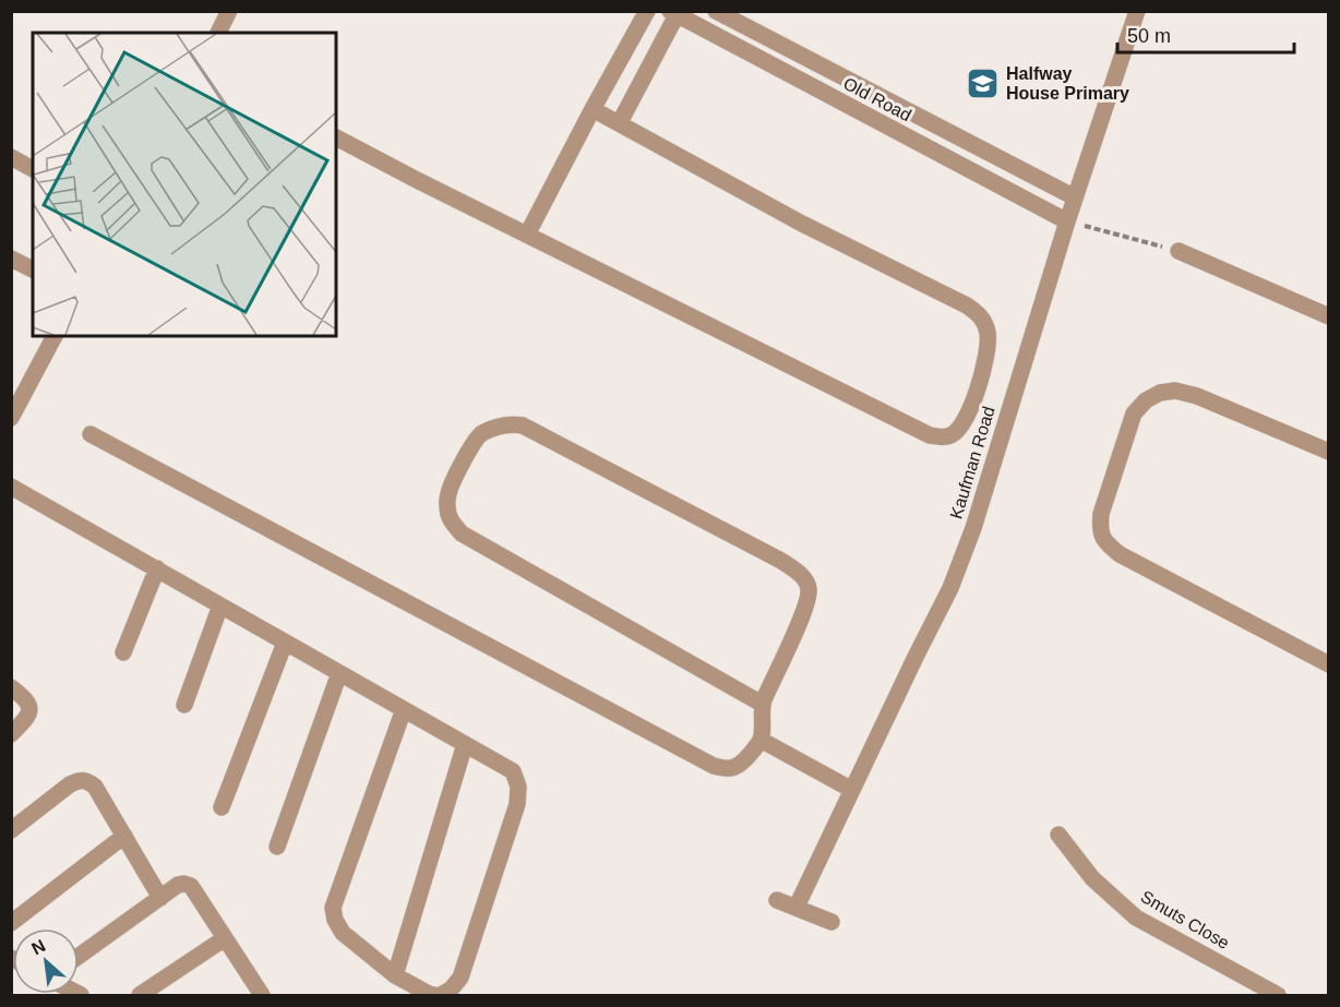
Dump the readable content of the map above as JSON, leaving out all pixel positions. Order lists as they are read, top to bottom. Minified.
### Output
{"streets":{"street":["Old Road","Kaufman Road","Smuts Close"]},"crossings":[["Old Road","Kaufman Road"]],"places":{"school or university":["Halfway House Primary"]},"scale_bar":"50 m","north":"top left"}
